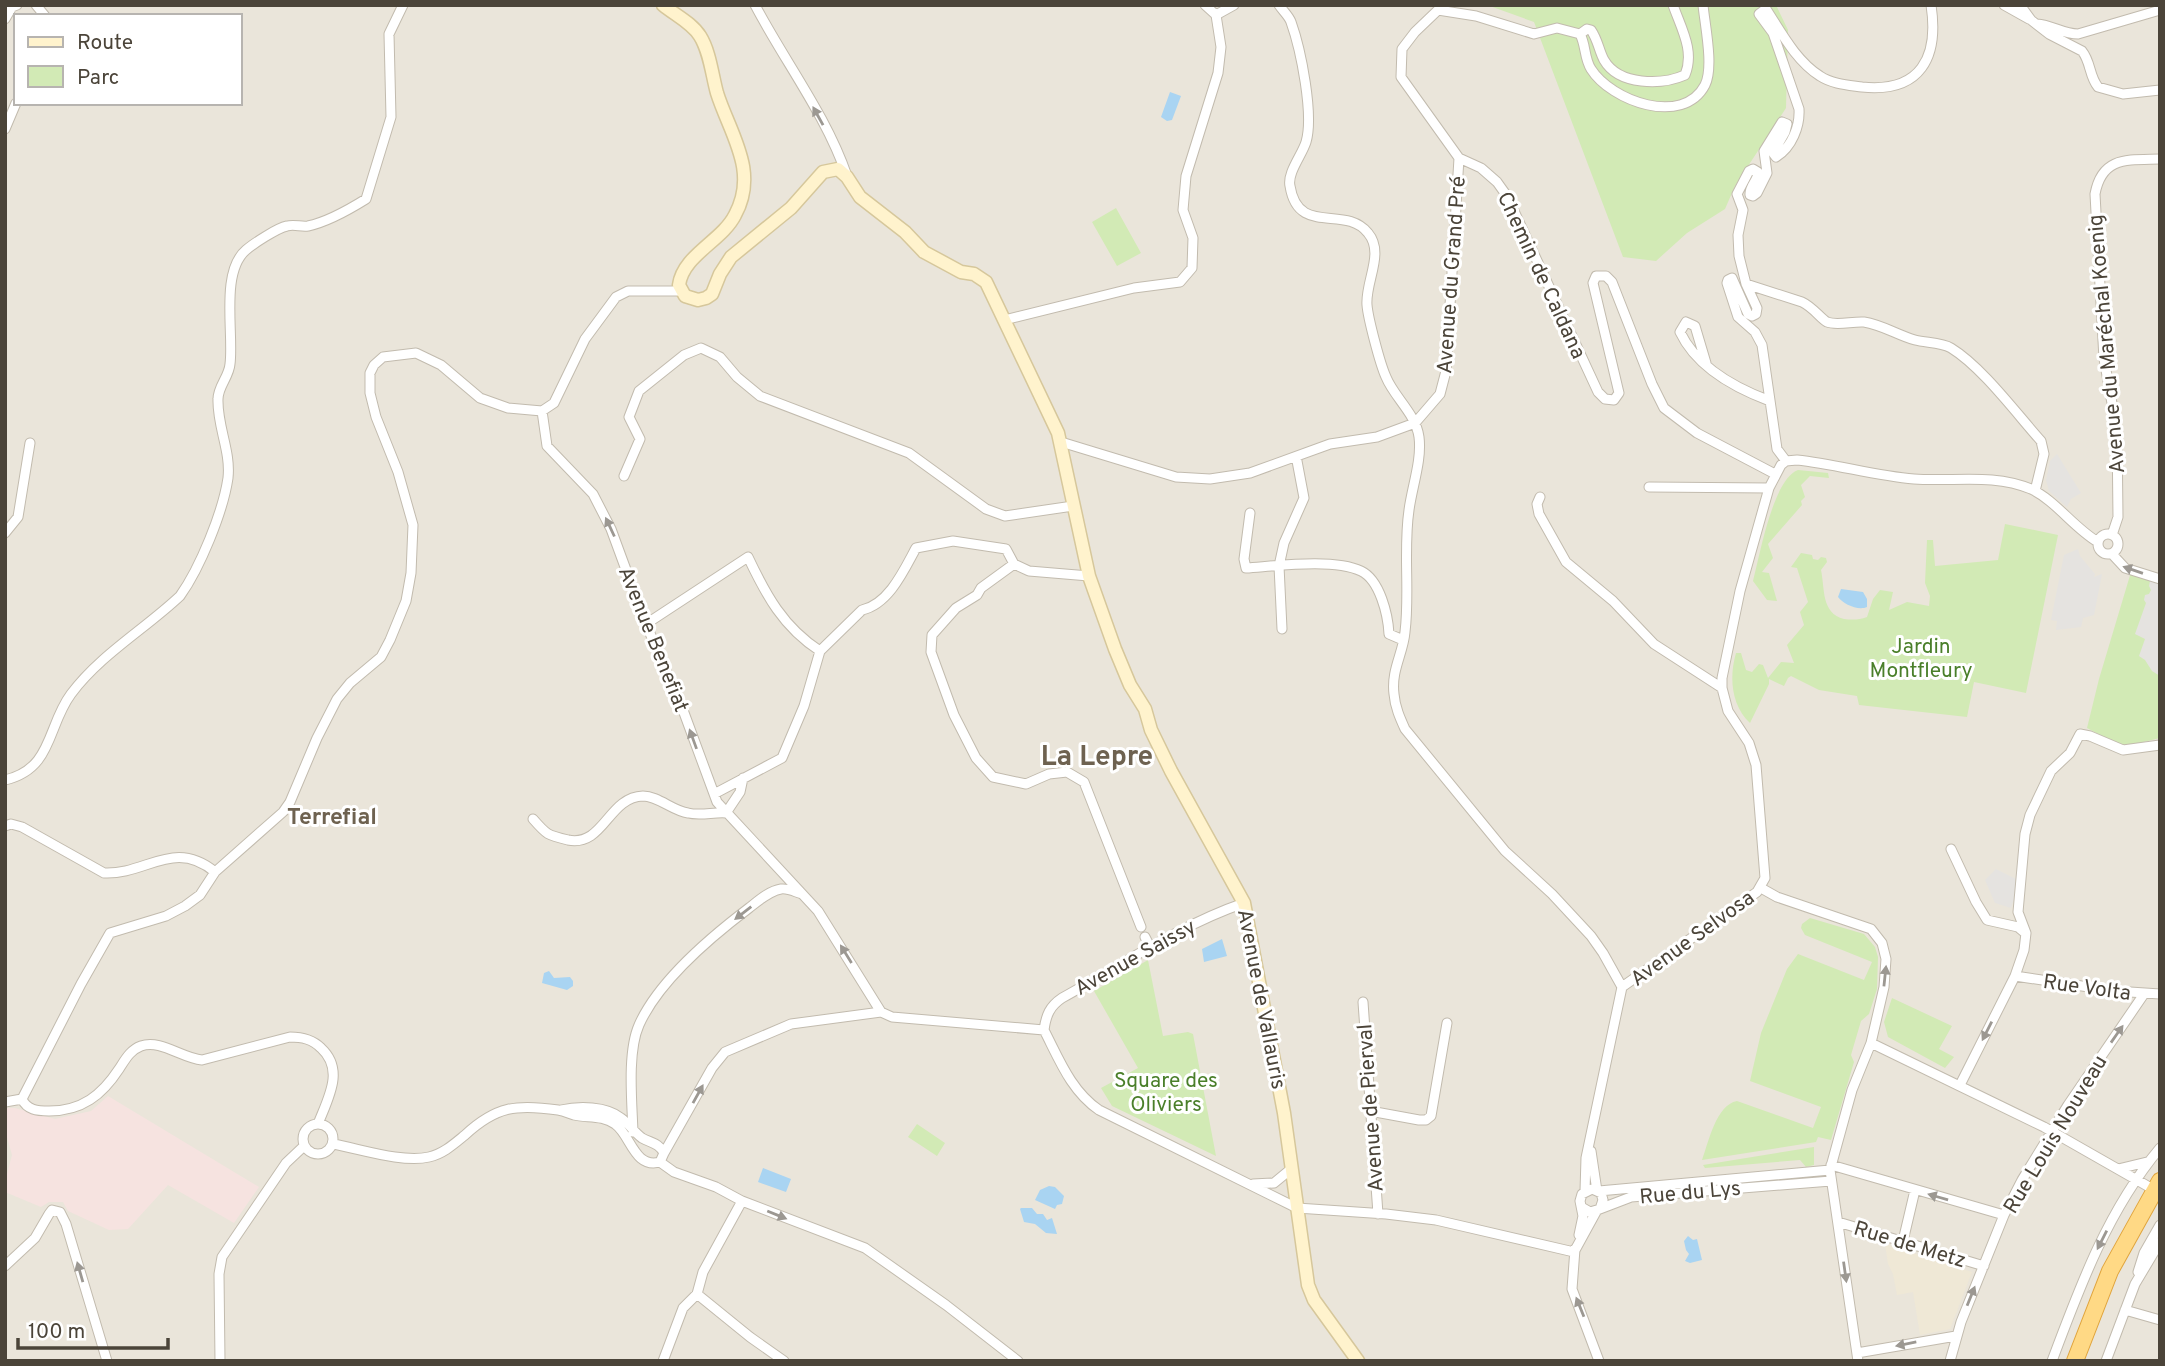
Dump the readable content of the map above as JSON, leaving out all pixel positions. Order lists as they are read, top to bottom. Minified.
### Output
{"streets":{"main road":["Avenue de Vallauris"],"street":["Avenue du Grand Pré","Chemin de Caldana","Avenue du Maréchal Koenig","Avenue Benefiat","Avenue Selvosa","Avenue Saissy","Rue Volta","Avenue de Pierval","Rue Louis Nouveau","Rue du Lys","Rue de Metz"]},"crossings":[["Avenue du Grand Pré","Chemin de Caldana"],["Avenue Saissy","Avenue de Vallauris"],["Rue Volta","Rue Louis Nouveau"],["Rue Louis Nouveau","Rue de Metz"]],"one_way":["Avenue Benefiat","Rue Louis Nouveau"],"districts":["La Lepre","Terrefial"],"parks":["Jardin Montfleury","Square des Oliviers"],"legend":["Route","Parc"],"scale_bar":"100 m"}
